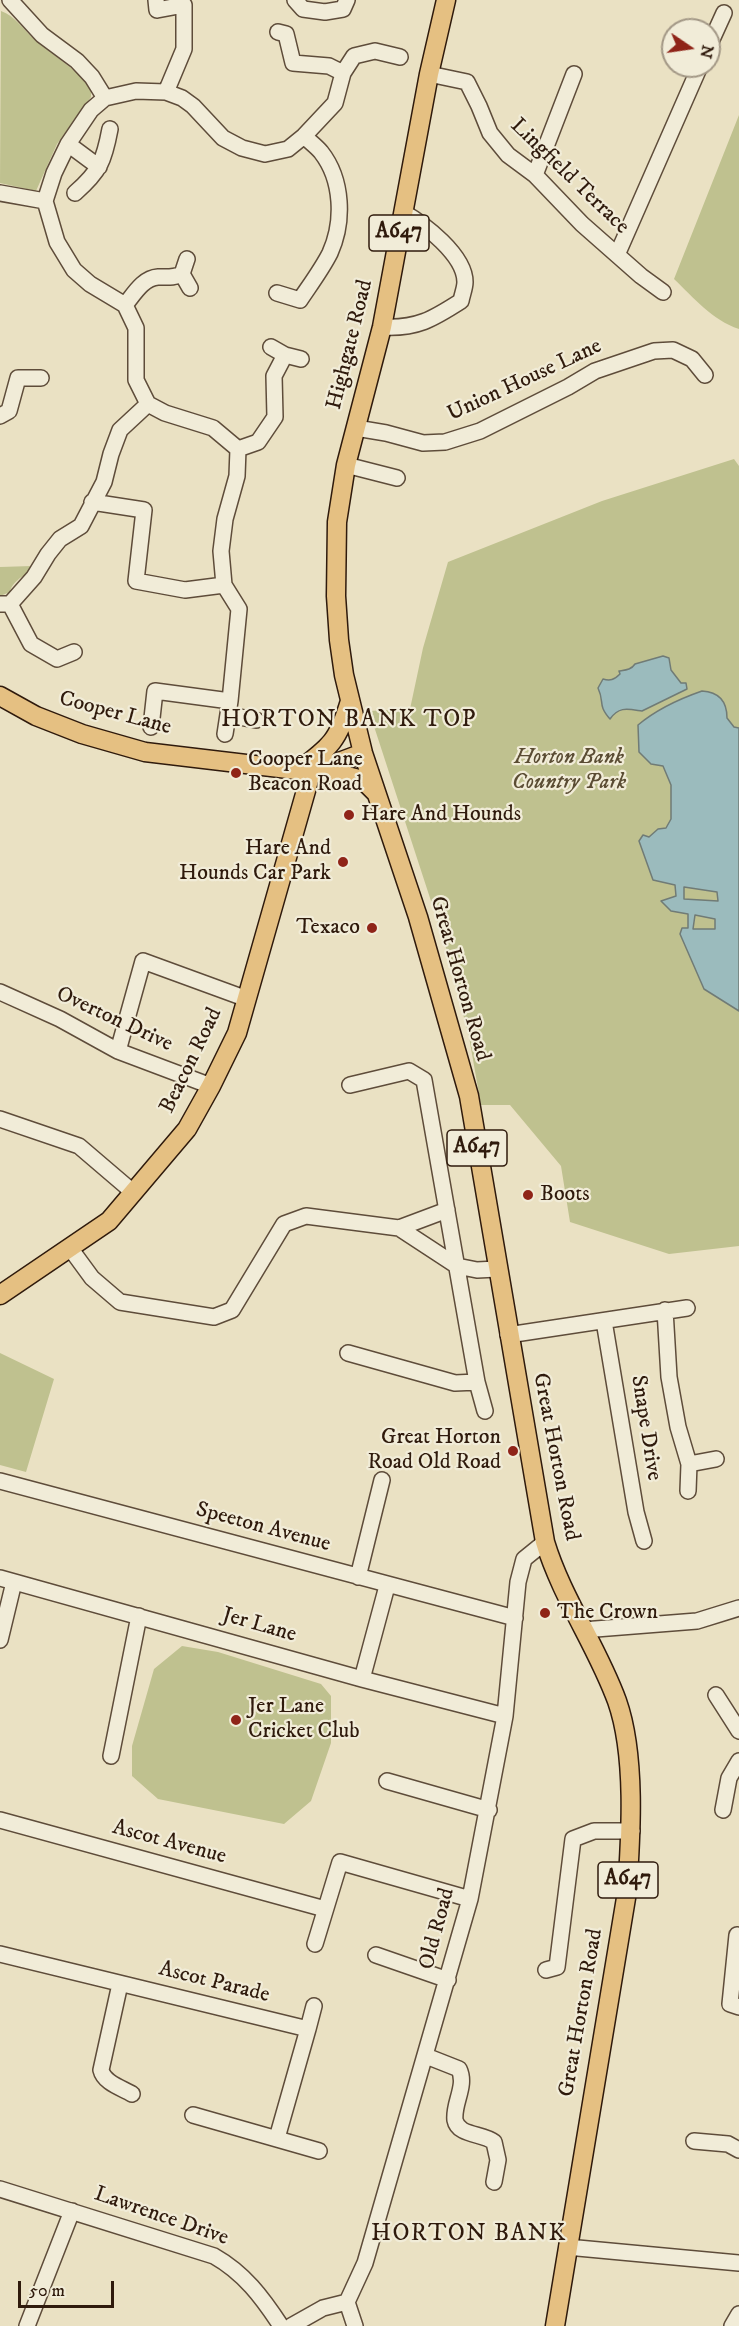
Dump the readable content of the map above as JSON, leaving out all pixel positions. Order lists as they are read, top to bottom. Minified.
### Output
{"streets":{"main road":["A647","Highgate Road","Cooper Lane","Great Horton Road","Beacon Road"],"street":["Lingfield Terrace","Union House Lane","Overton Drive","Snape Drive","Speeton Avenue","Jer Lane","Ascot Avenue","Old Road","Ascot Parade","Lawrence Drive"]},"crossings":[["Lingfield Terrace","Highgate Road"],["Highgate Road","Union House Lane"],["Highgate Road","Great Horton Road"],["Cooper Lane","Great Horton Road"],["Cooper Lane","Beacon Road"],["Great Horton Road","Old Road"],["Overton Drive","Beacon Road"],["Speeton Avenue","Old Road"],["Jer Lane","Old Road"]],"districts":["HORTON BANK TOP","HORTON BANK"],"parks":["Horton Bank Country Park"],"places":["Cooper Lane Beacon Road","Hare And Hounds","Hare And Hounds Car Park","Texaco","Boots","Great Horton Road Old Road","The Crown","Jer Lane Cricket Club"],"scale_bar":"50 m","north":"right"}
